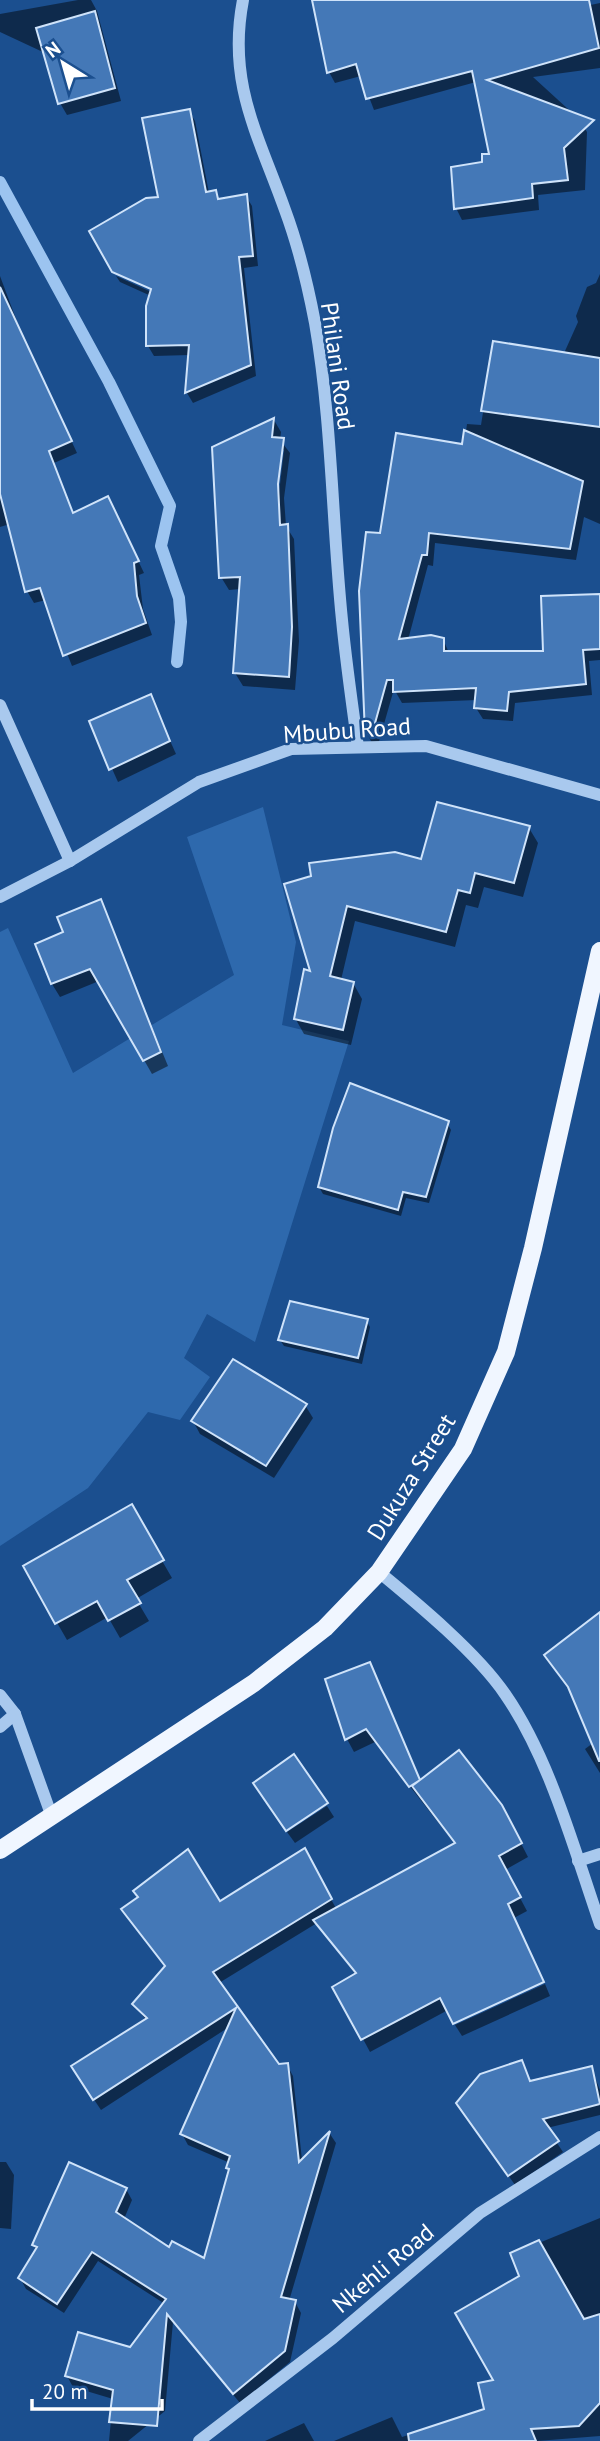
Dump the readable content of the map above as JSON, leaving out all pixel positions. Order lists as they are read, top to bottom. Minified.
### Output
{"streets":{"main road":["Dukuza Street"],"street":["Philani Road","Mbubu Road","Nkehli Road"]},"crossings":[["Philani Road","Mbubu Road"]],"scale_bar":"20 m","north":"top left"}
